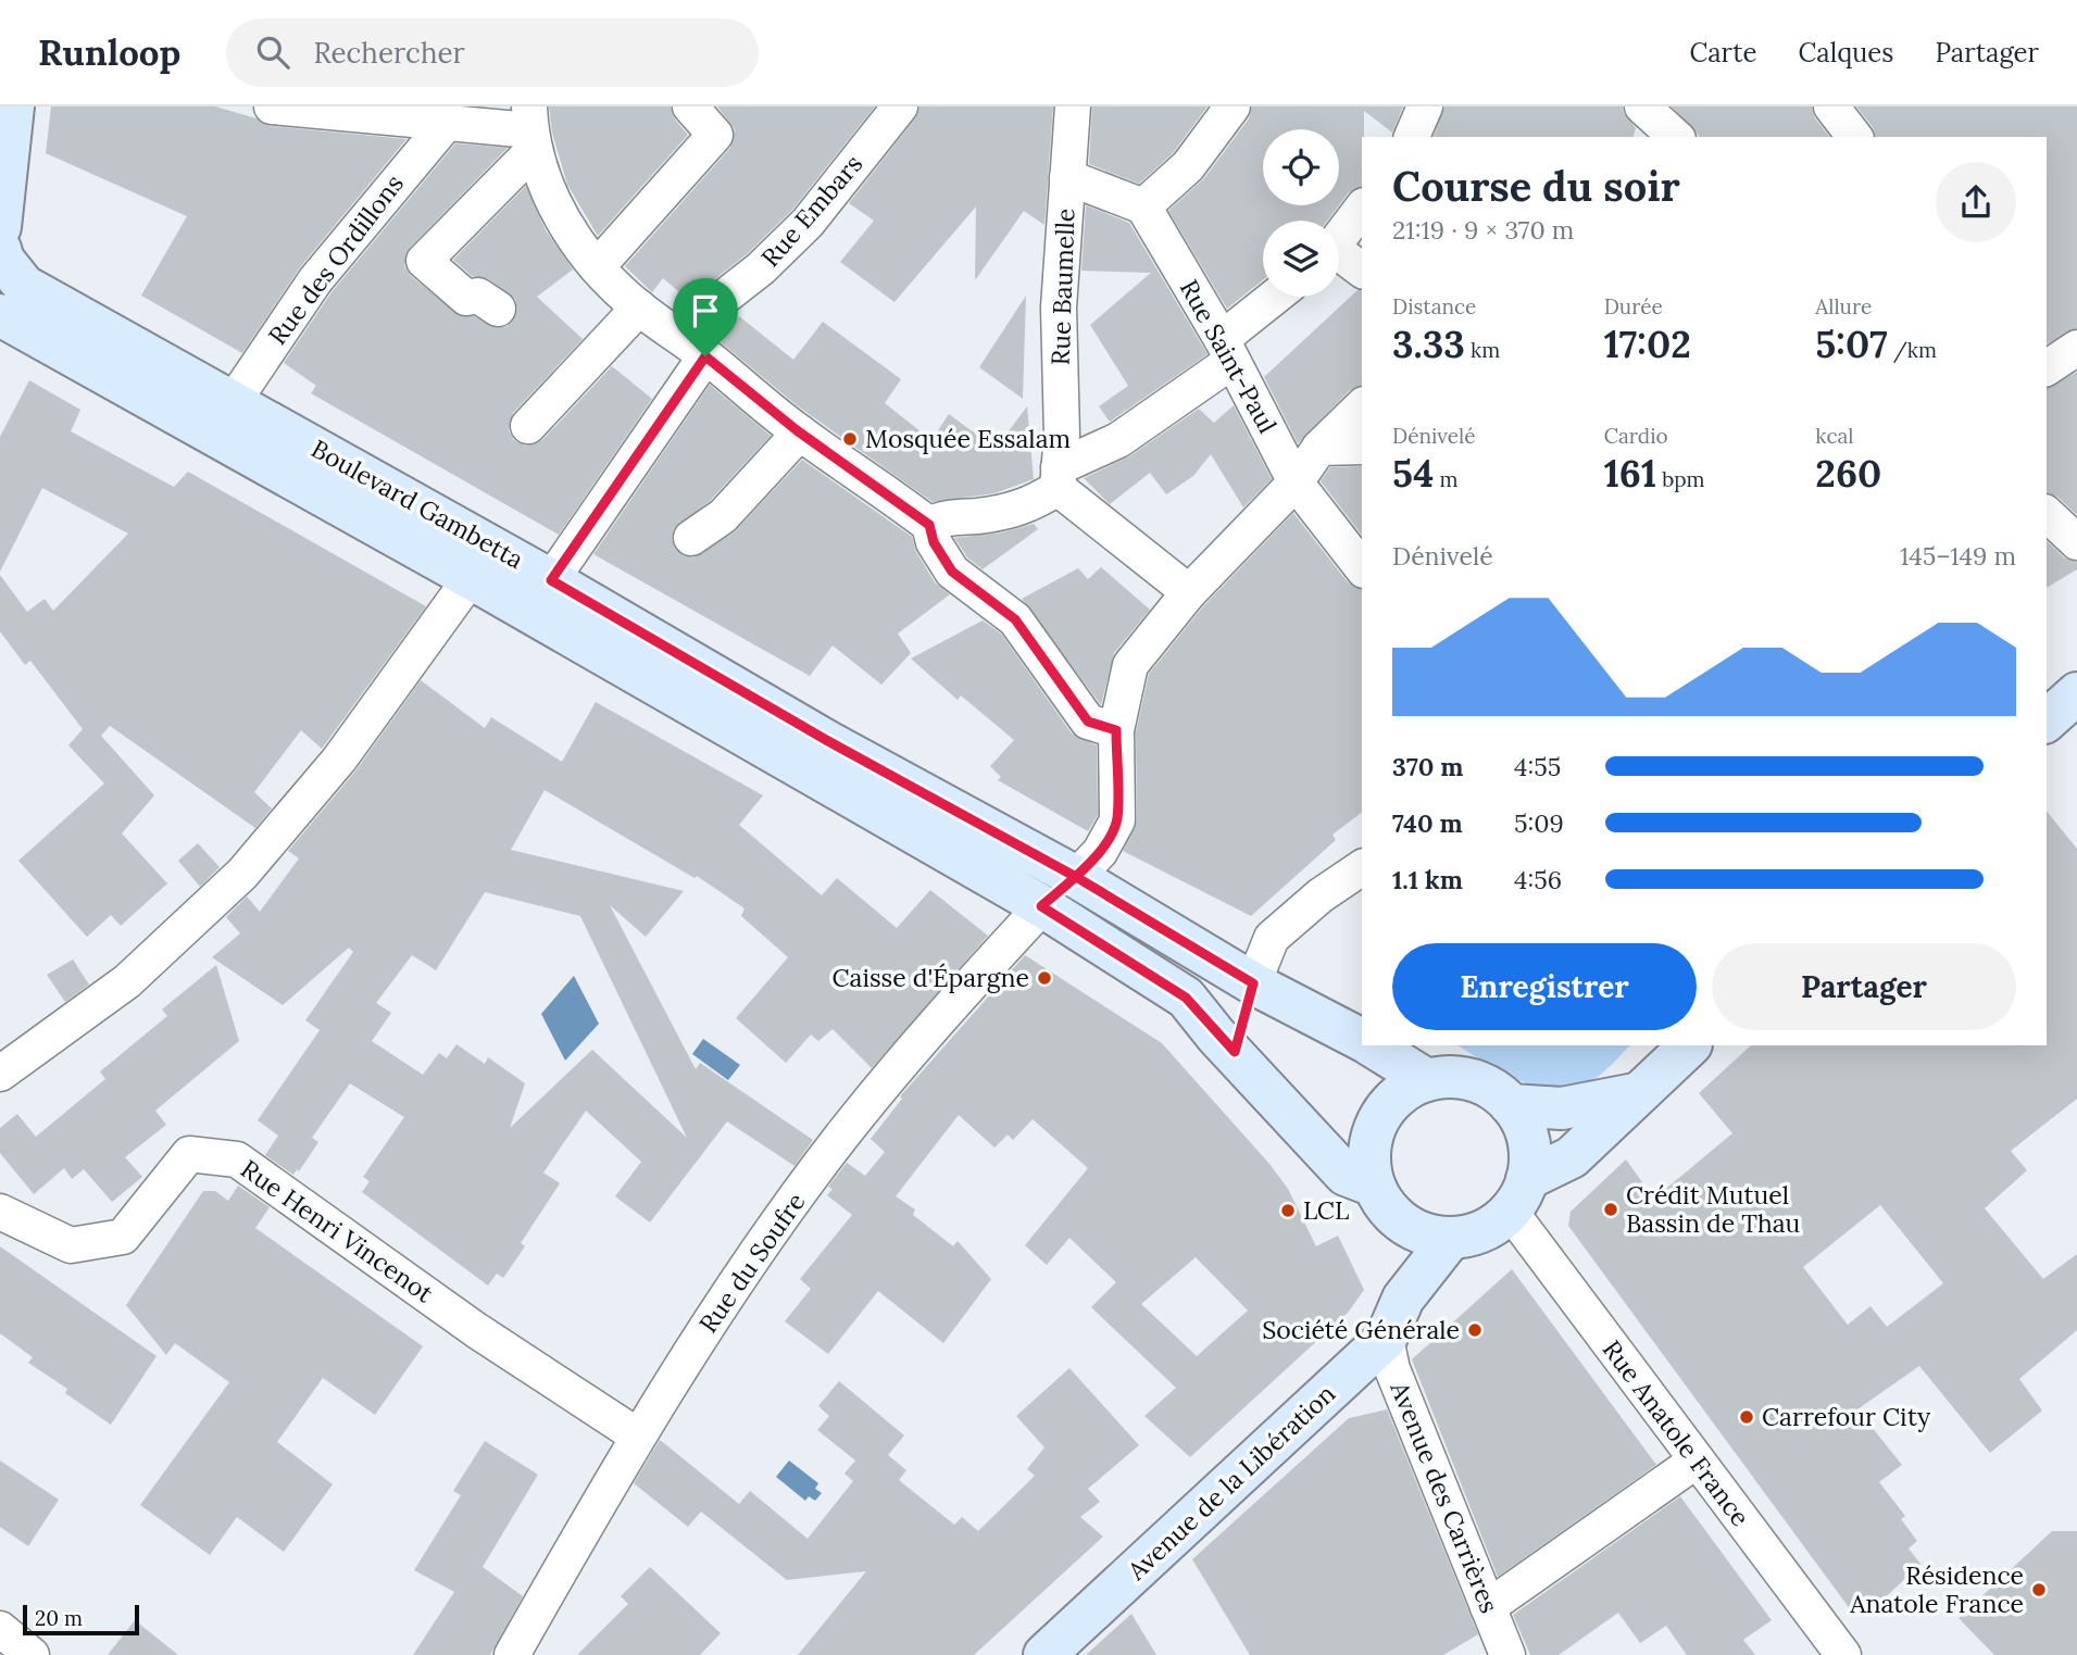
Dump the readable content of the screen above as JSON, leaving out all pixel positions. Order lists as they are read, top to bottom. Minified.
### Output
{"streets":{"main road":["Boulevard Gambetta","Avenue de la Libération"],"street":["Rue Embars","Rue des Ordillons","Rue Baumelle","Rue Saint-Paul","Rue Henri Vincenot","Rue du Soufre","Rue Anatole France","Avenue des Carrières"]},"crossings":[["Rue Embars","Boulevard Gambetta"],["Rue des Ordillons","Boulevard Gambetta"],["Boulevard Gambetta","Rue du Soufre"],["Boulevard Gambetta","Rue Anatole France"],["Boulevard Gambetta","Avenue de la Libération"],["Rue Henri Vincenot","Rue du Soufre"],["Rue Anatole France","Avenue de la Libération"],["Avenue de la Libération","Avenue des Carrières"]],"places":["Mosquée Essalam","Caisse d'Épargne","Crédit Mutuel Bassin de Thau","LCL","Société Générale","Carrefour City","Résidence Anatole France"],"scale_bar":"20 m","page":{"header":"Runloop","search":"Rechercher","nav":["Carte","Calques","Partager"],"heading":["Course du soir","21:19 · 9 × 370 m"],"stats":[["Distance","3.33 km"],["Durée","17:02"],["Allure","5:07 /km"],["Dénivelé","54 m"],["Cardio","161 bpm"],["kcal","260"]],"chart":["Dénivelé","145–149 m"],"list":[{"name":"370 m","note":"4:55"},{"name":"740 m","note":"5:09"},{"name":"1.1 km","note":"4:56"}],"buttons":["Enregistrer","Partager"],"scale":"20 m"}}
